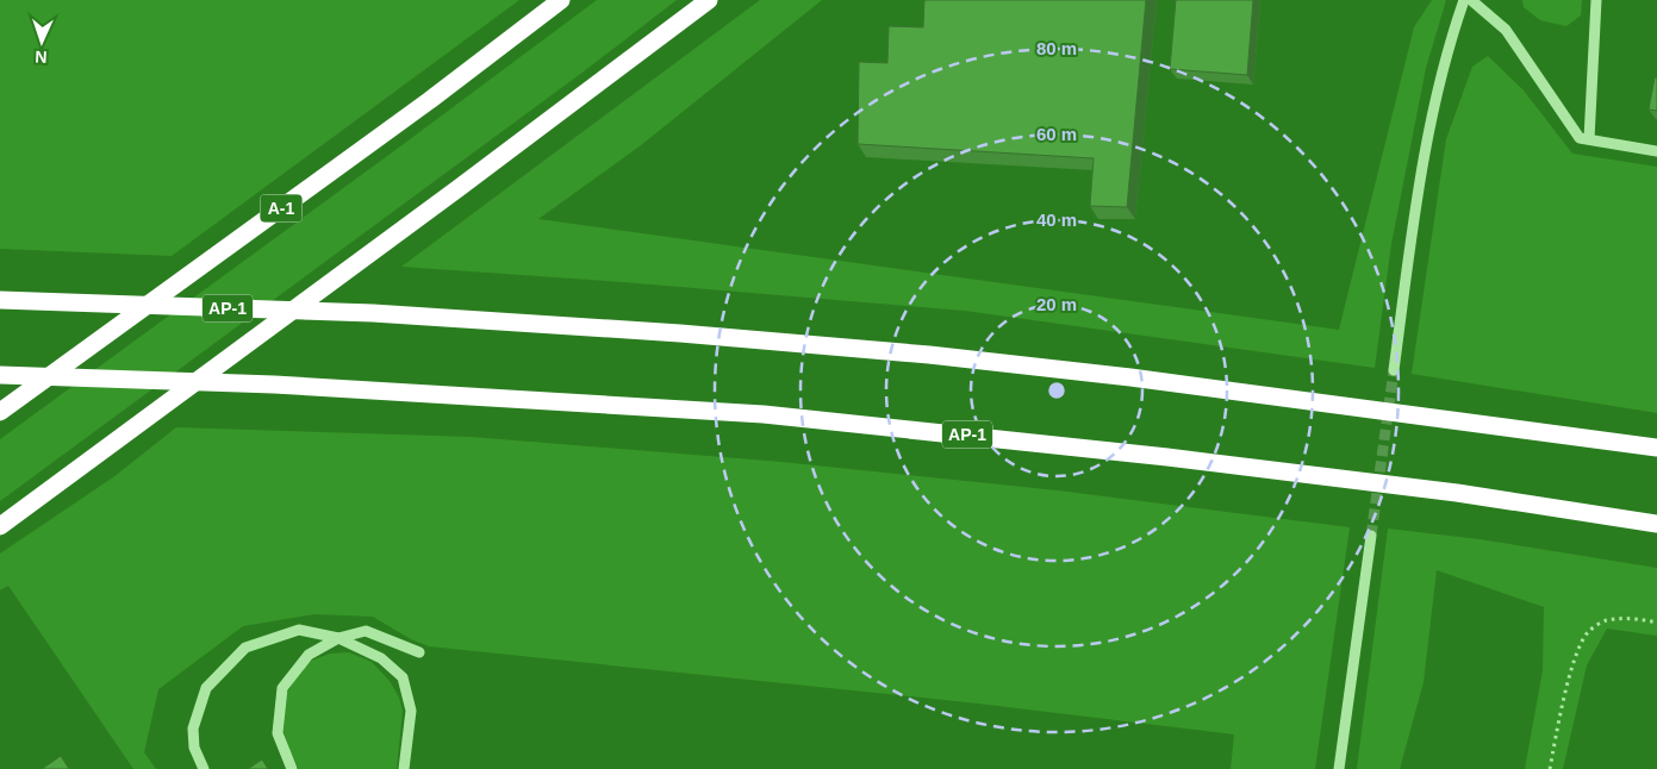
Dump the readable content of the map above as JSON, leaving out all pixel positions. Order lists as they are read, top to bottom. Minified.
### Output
{"streets":{"highway":["A-1","AP-1"]},"north":"bottom","rings":["80 m","60 m","40 m","20 m"]}
